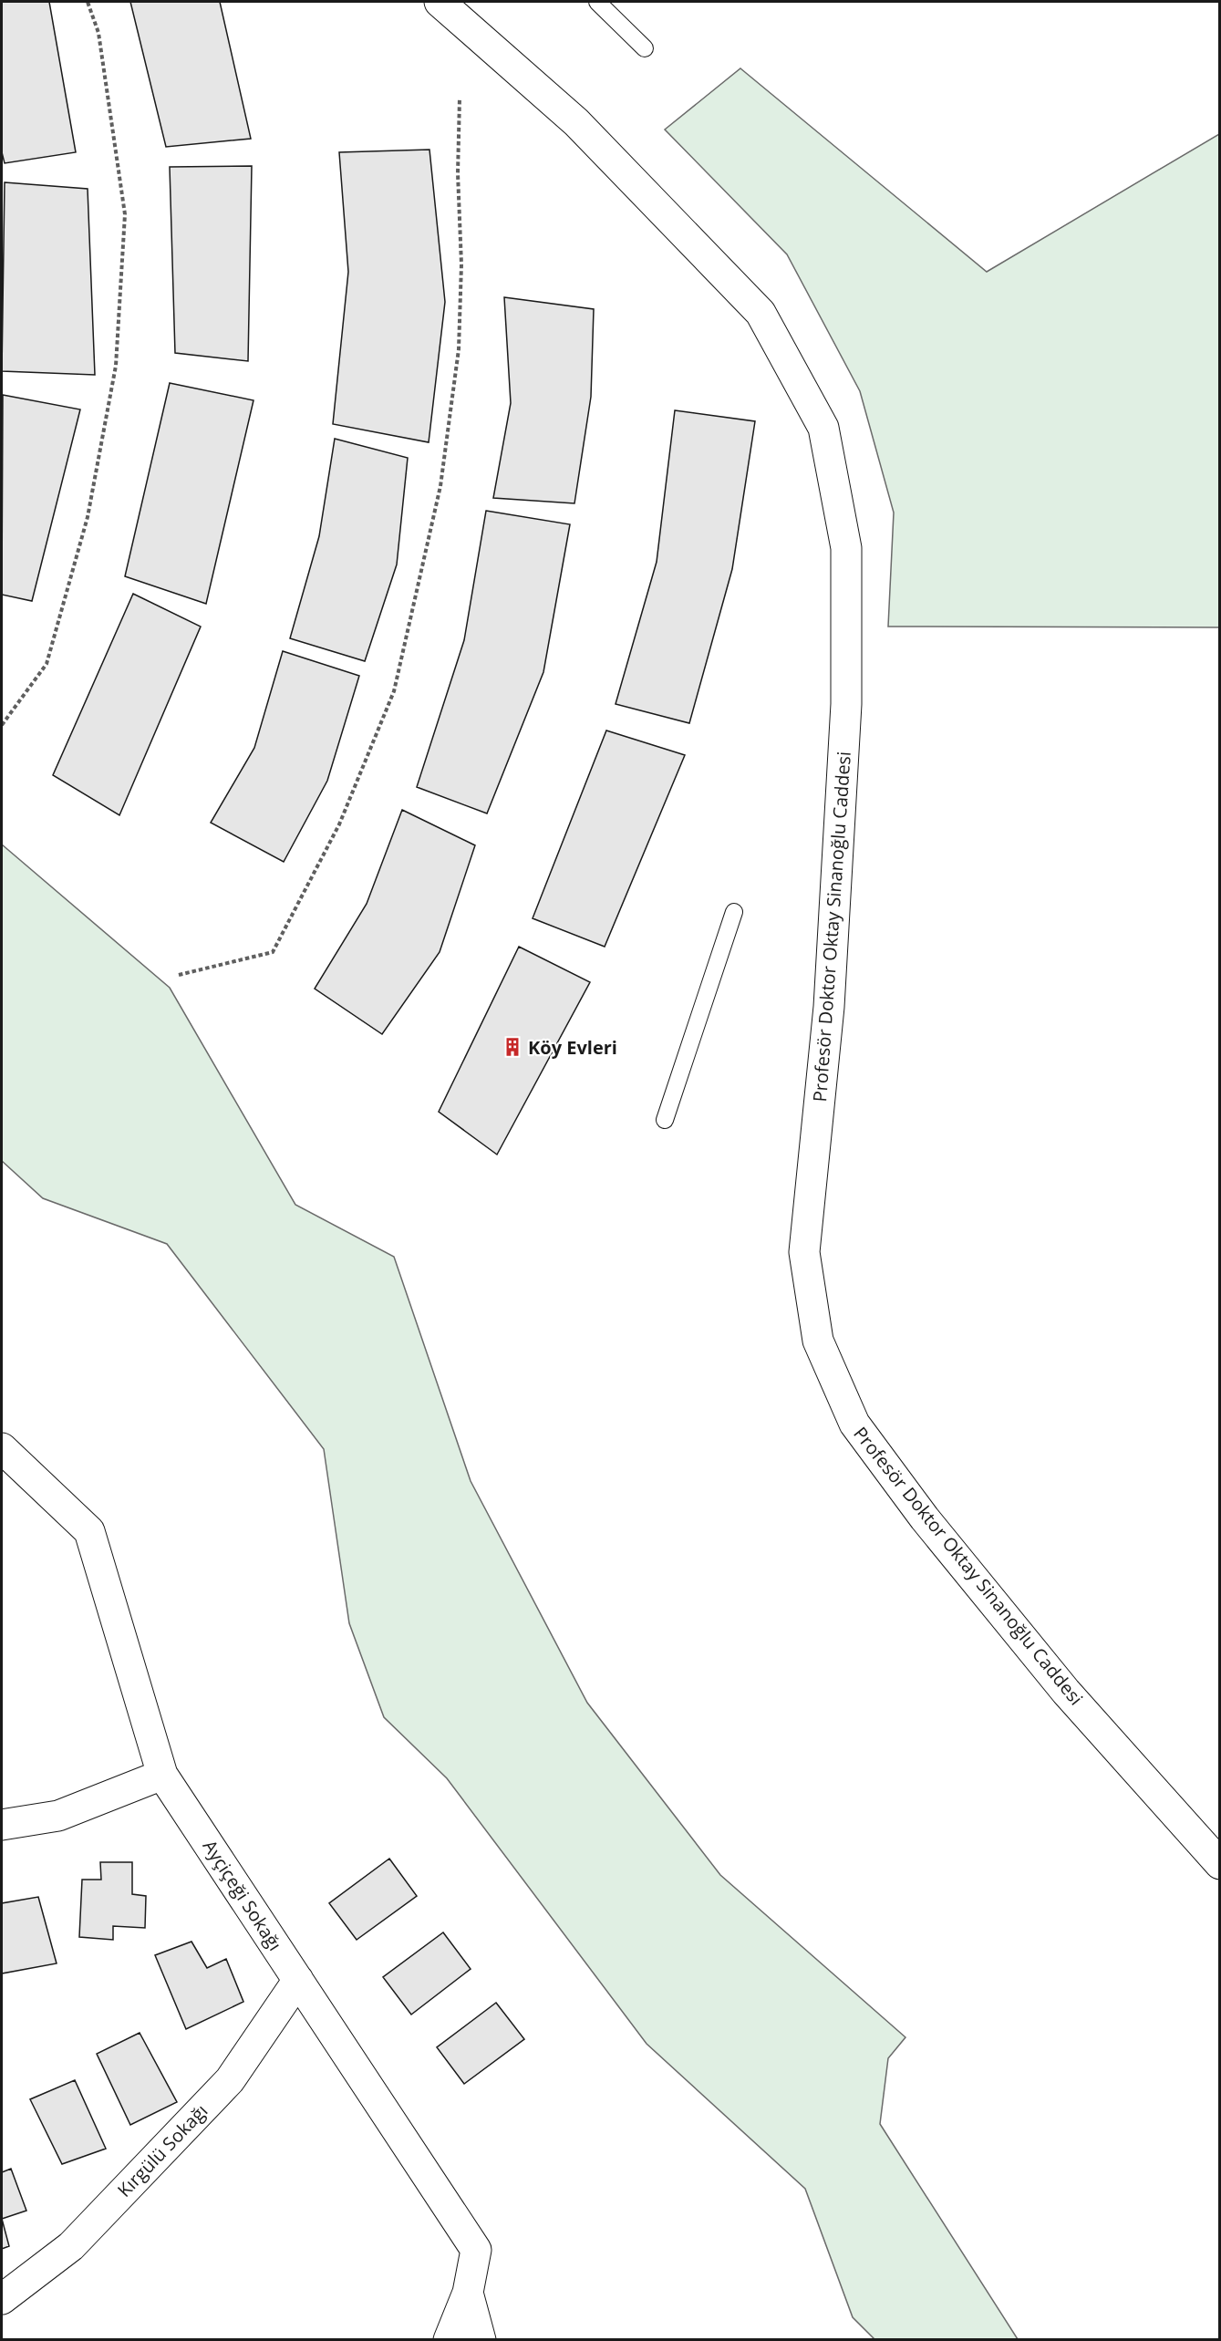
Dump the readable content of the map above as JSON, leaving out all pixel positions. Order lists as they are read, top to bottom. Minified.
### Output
{"streets":{"street":["Profesör Doktor Oktay Sinanoğlu Caddesi","Ayçiçeği Sokağı","Kırgülü Sokağı"]},"crossings":[["Ayçiçeği Sokağı","Kırgülü Sokağı"]],"places":{"building":["Köy Evleri"]}}
